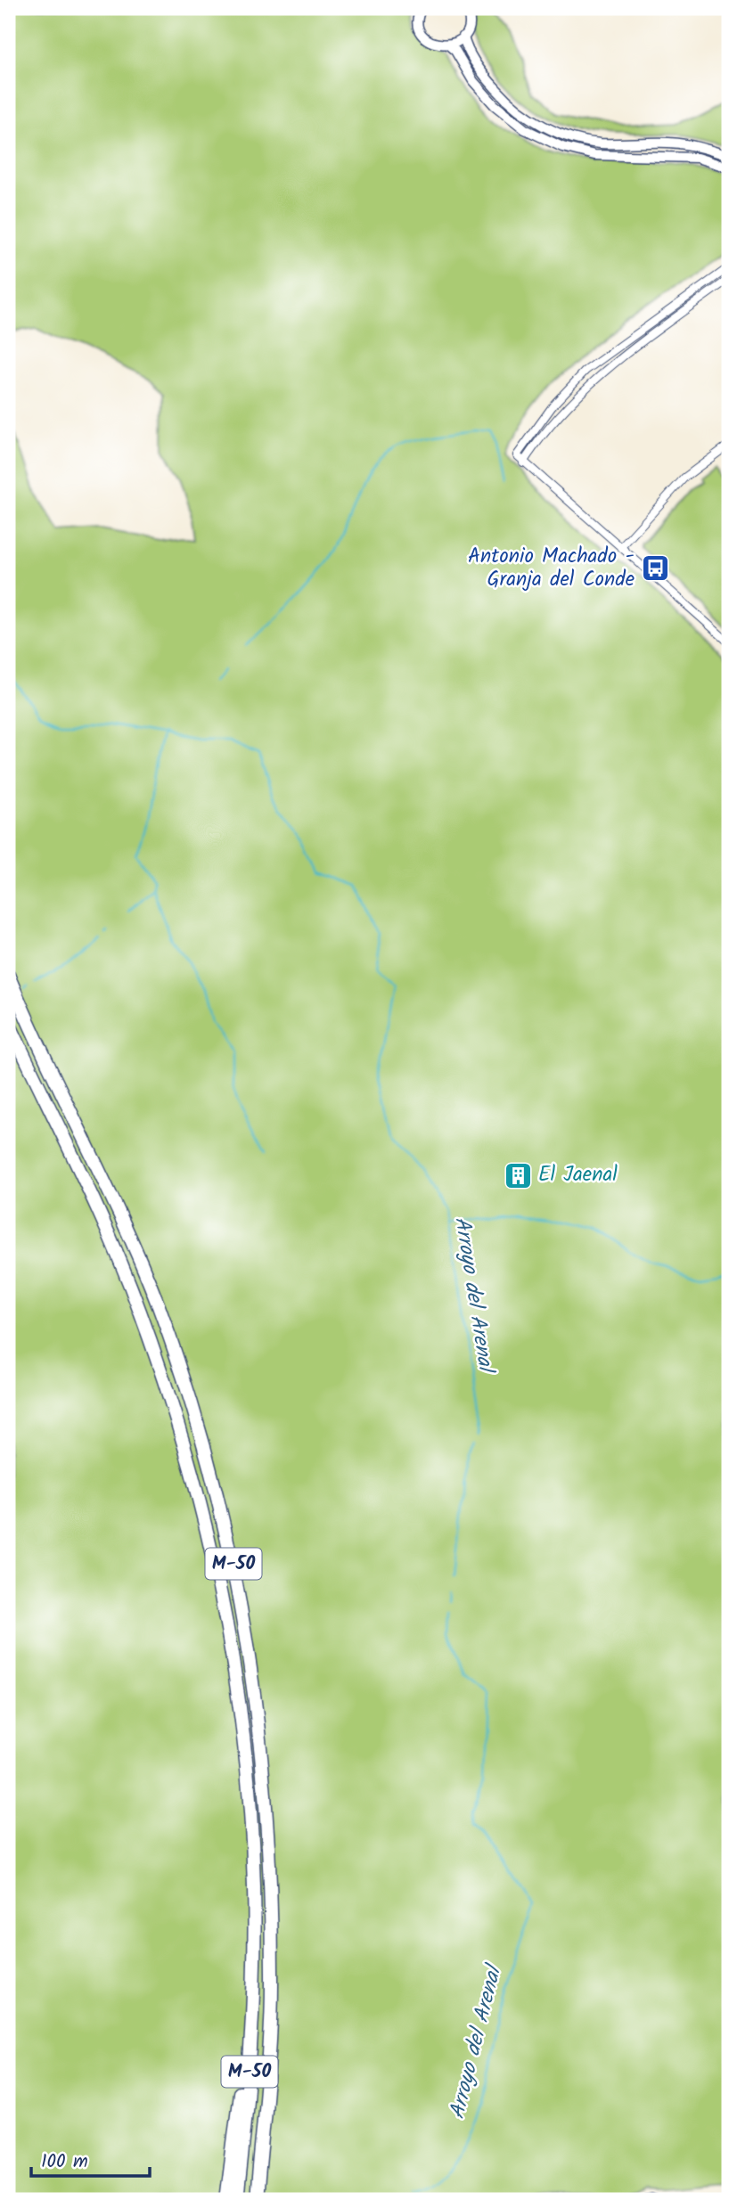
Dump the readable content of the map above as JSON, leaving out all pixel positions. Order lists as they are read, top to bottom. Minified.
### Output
{"streets":{"highway":["M-50"]},"water":["Arroyo del Arenal"],"places":{"bus stop":["Antonio Machado - Granja del Conde"],"building":["El Jaenal"]},"scale_bar":"100 m"}
